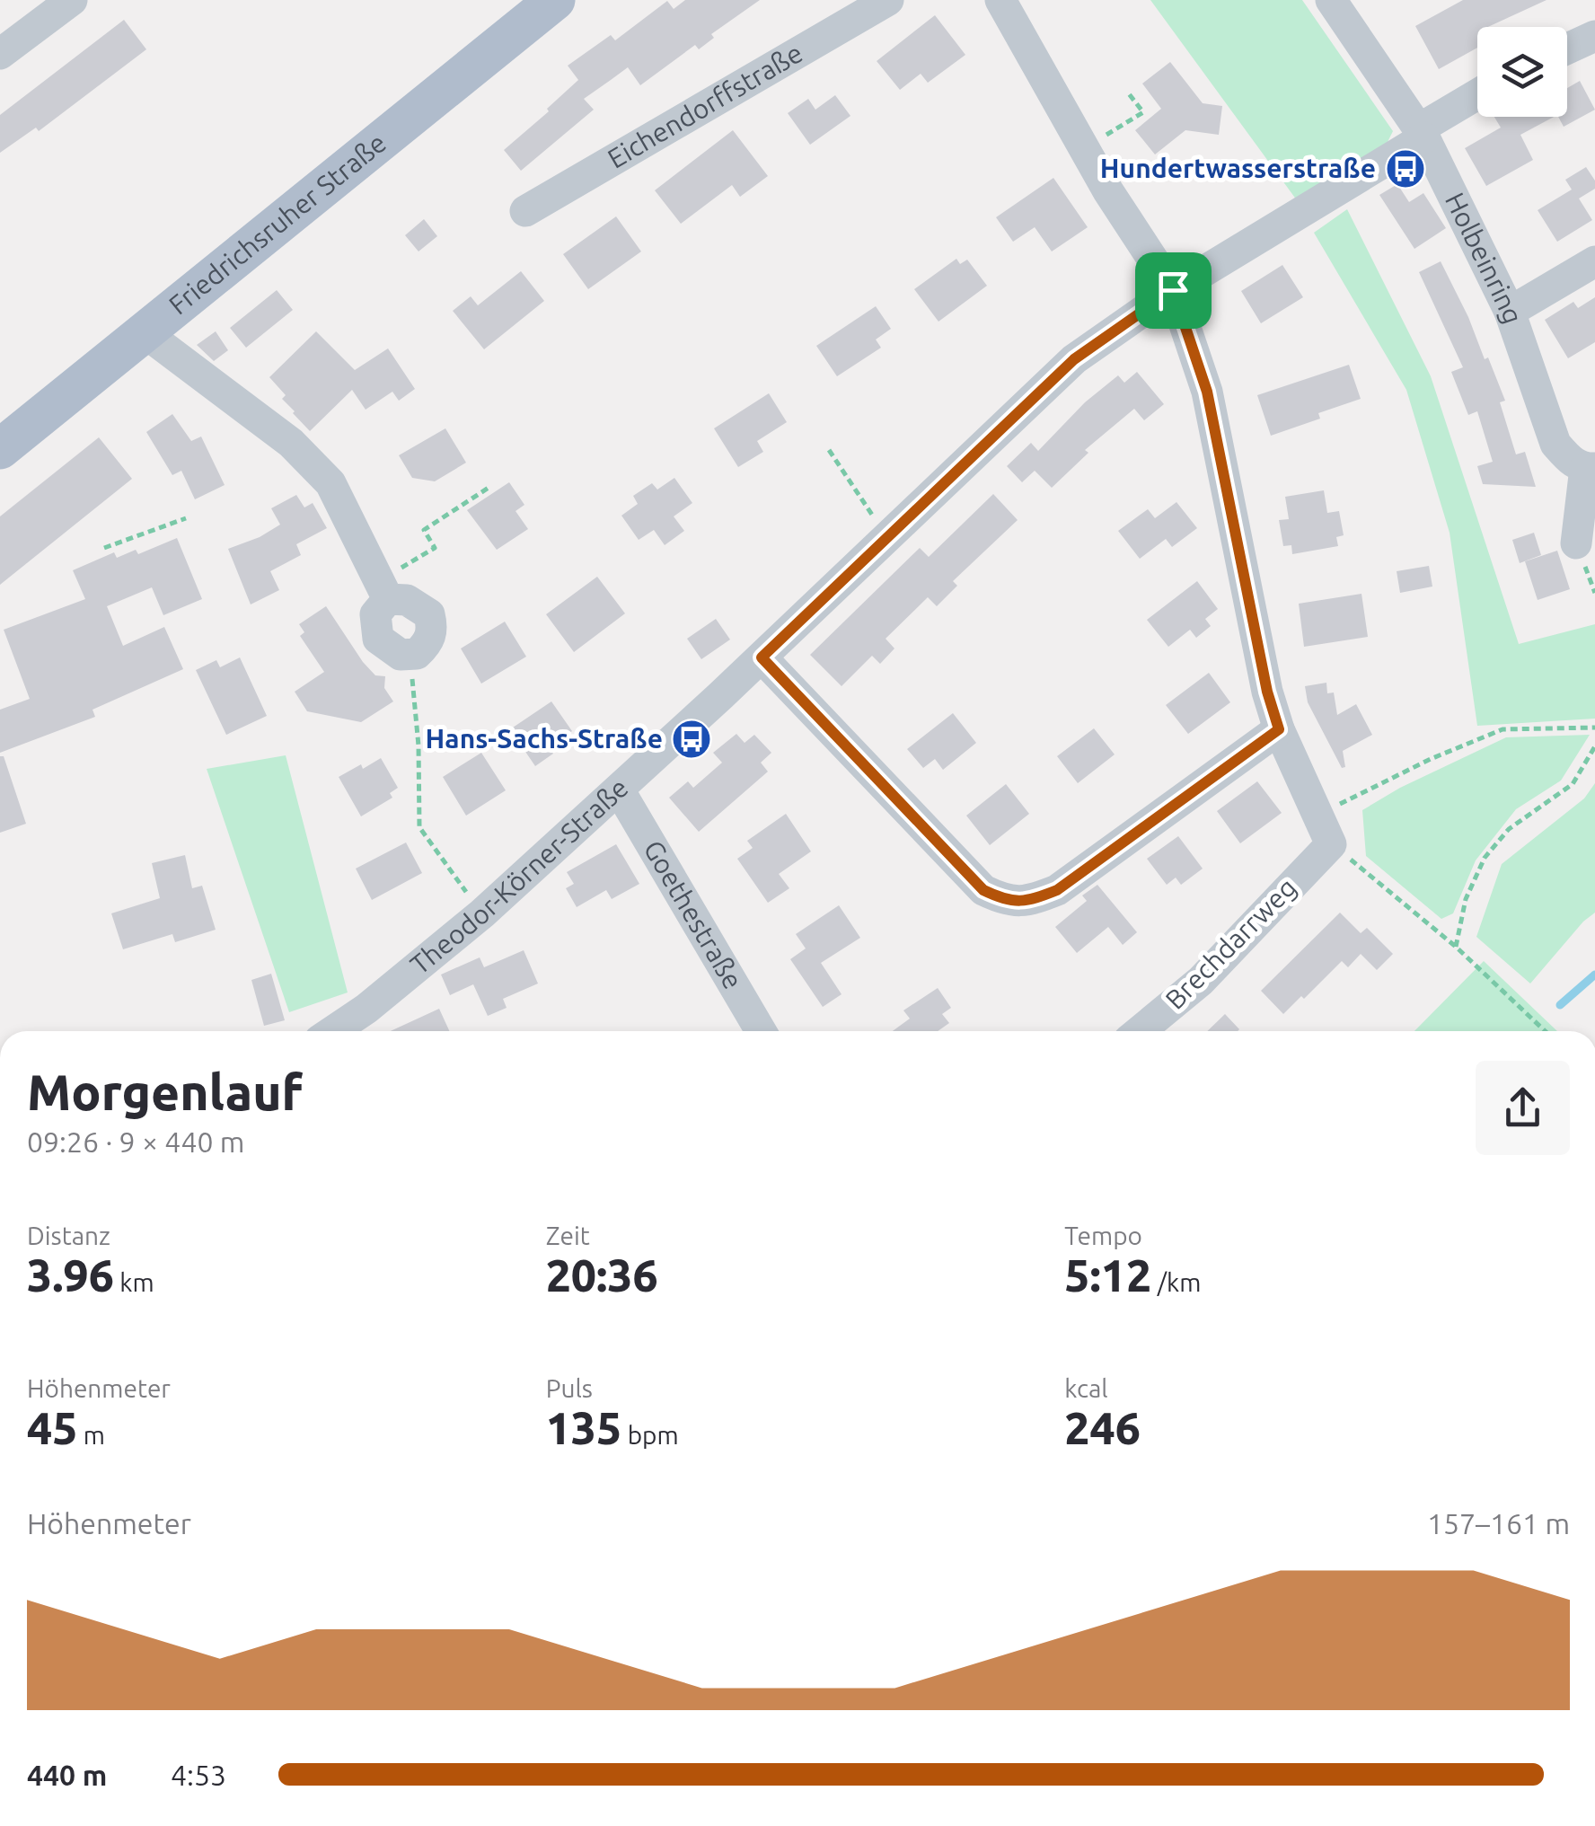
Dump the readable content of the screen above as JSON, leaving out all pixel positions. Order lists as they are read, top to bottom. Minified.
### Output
{"streets":{"main road":["Friedrichsruher Straße"],"street":["Eichendorffstraße","Holbeinring","Theodor-Körner-Straße","Goethestraße","Brechdarrweg"]},"crossings":[["Holbeinring","Theodor-Körner-Straße"],["Theodor-Körner-Straße","Goethestraße"]],"places":{"bus stop":["Hundertwasserstraße","Hans-Sachs-Straße"]},"page":{"heading":["Morgenlauf","09:26 · 9 × 440 m"],"stats":[["Distanz","3.96 km"],["Zeit","20:36"],["Tempo","5:12 /km"],["Höhenmeter","45 m"],["Puls","135 bpm"],["kcal","246"]],"chart":["Höhenmeter","157–161 m"],"list":[{"name":"440 m","note":"4:53"}]}}
